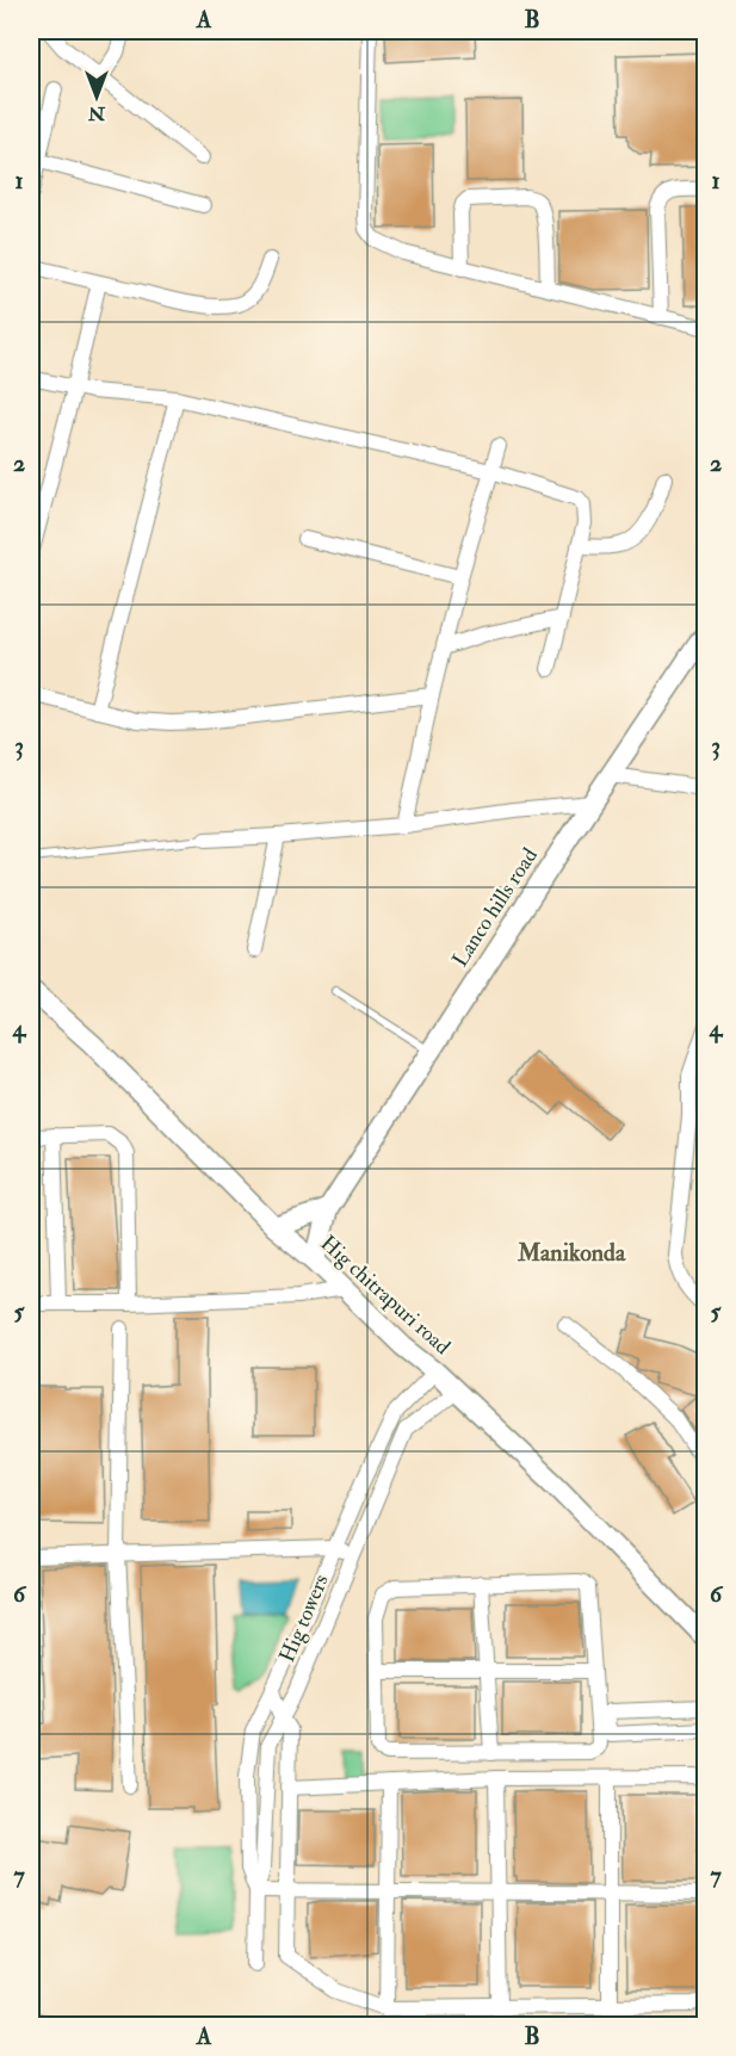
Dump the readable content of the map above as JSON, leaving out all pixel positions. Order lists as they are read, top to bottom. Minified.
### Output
{"streets":{"street":["Lanco hills road","Hig chitrapuri road","Hig towers"]},"crossings":[["Lanco hills road","Hig chitrapuri road"],["Hig chitrapuri road","Hig towers"]],"districts":["Manikonda"],"north":"bottom","grid":{"columns":["A","B"],"rows":["1","2","3","4","5","6","7"]}}
